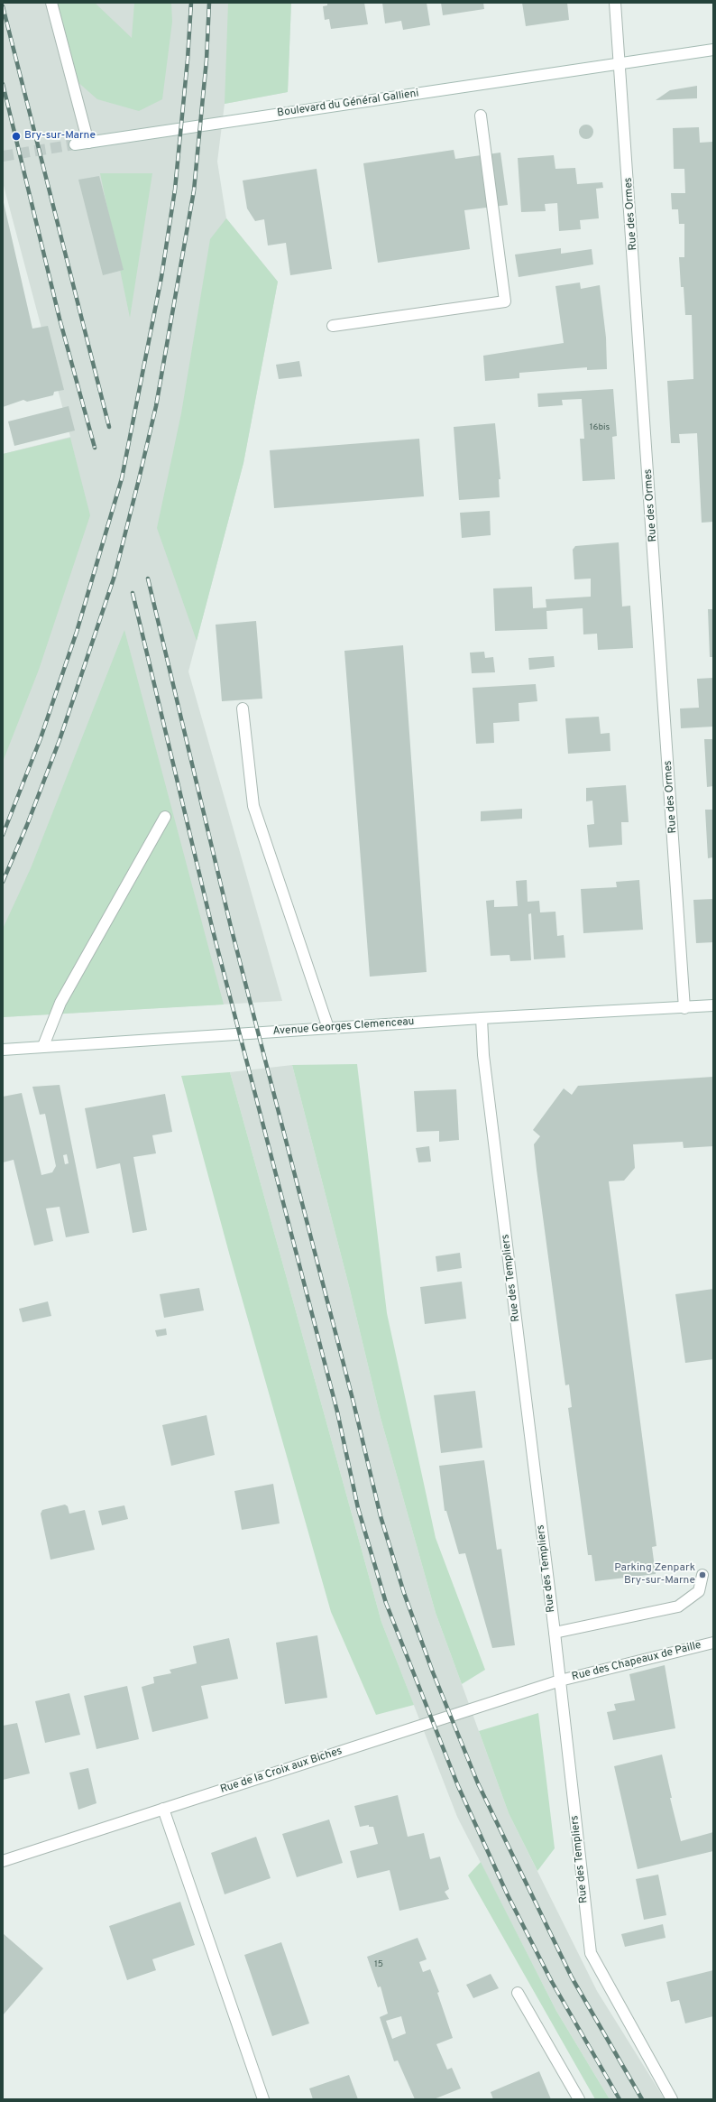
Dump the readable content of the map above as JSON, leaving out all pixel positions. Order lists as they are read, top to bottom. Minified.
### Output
{"streets":{"street":["Boulevard du Général Gallieni","Rue des Ormes","Avenue Georges Clemenceau","Rue des Templiers","Rue des Chapeaux de Paille","Rue de la Croix aux Biches"]},"crossings":[["Boulevard du Général Gallieni","Rue des Ormes"],["Rue des Ormes","Avenue Georges Clemenceau"],["Avenue Georges Clemenceau","Rue des Templiers"],["Rue des Templiers","Rue des Chapeaux de Paille"],["Rue des Templiers","Rue de la Croix aux Biches"],["Rue des Chapeaux de Paille","Rue de la Croix aux Biches"]],"places":["Bry-sur-Marne","Parking Zenpark Bry-sur-Marne"],"house_numbers":["16bis","15"]}
